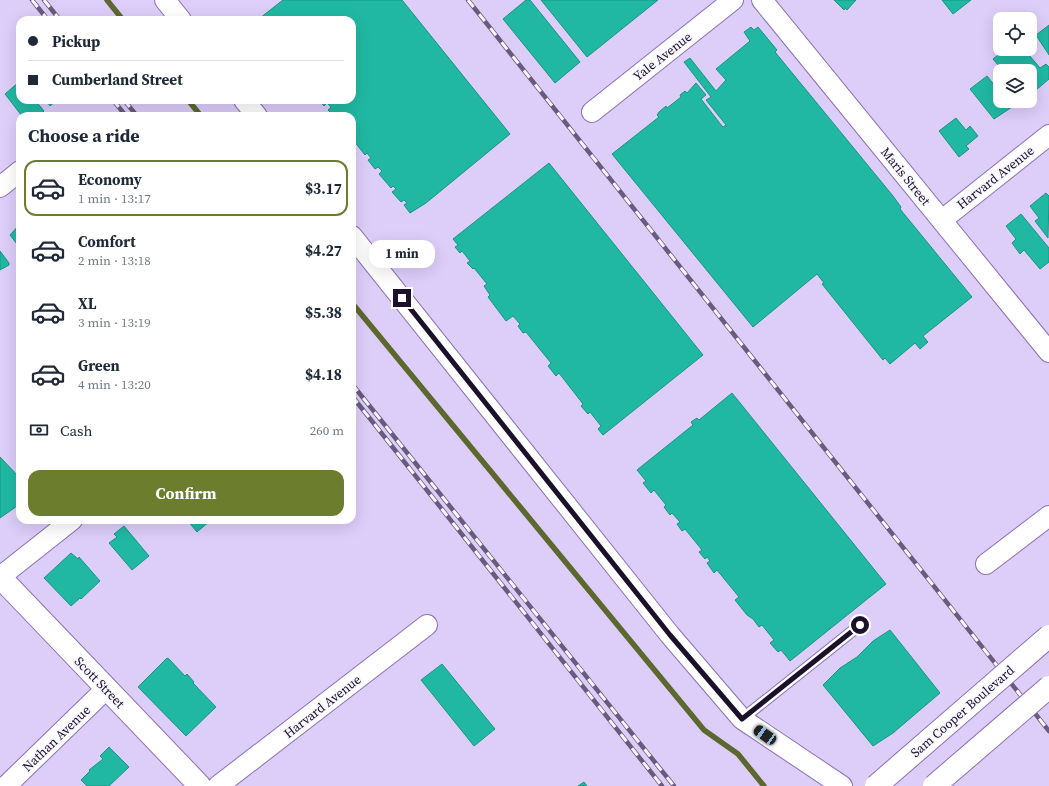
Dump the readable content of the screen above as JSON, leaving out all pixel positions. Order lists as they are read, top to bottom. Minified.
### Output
{"streets":{"main road":["Scott Street","Sam Cooper Boulevard"],"street":["Yale Avenue","Maris Street","Harvard Avenue","Nathan Avenue"]},"crossings":[["Maris Street","Harvard Avenue"],["Scott Street","Nathan Avenue"]],"page":{"banner":["Pickup","Cumberland Street"],"heading":"Choose a ride","list":[{"name":"Economy","note":"1 min · 13:17","value":"$3.17"},{"name":"Comfort","note":"2 min · 13:18","value":"$4.27"},{"name":"XL","note":"3 min · 13:19","value":"$5.38"},{"name":"Green","note":"4 min · 13:20","value":"$4.18"}],"bubble":"1 min","pay":["Cash","260 m"],"buttons":"Confirm"}}
